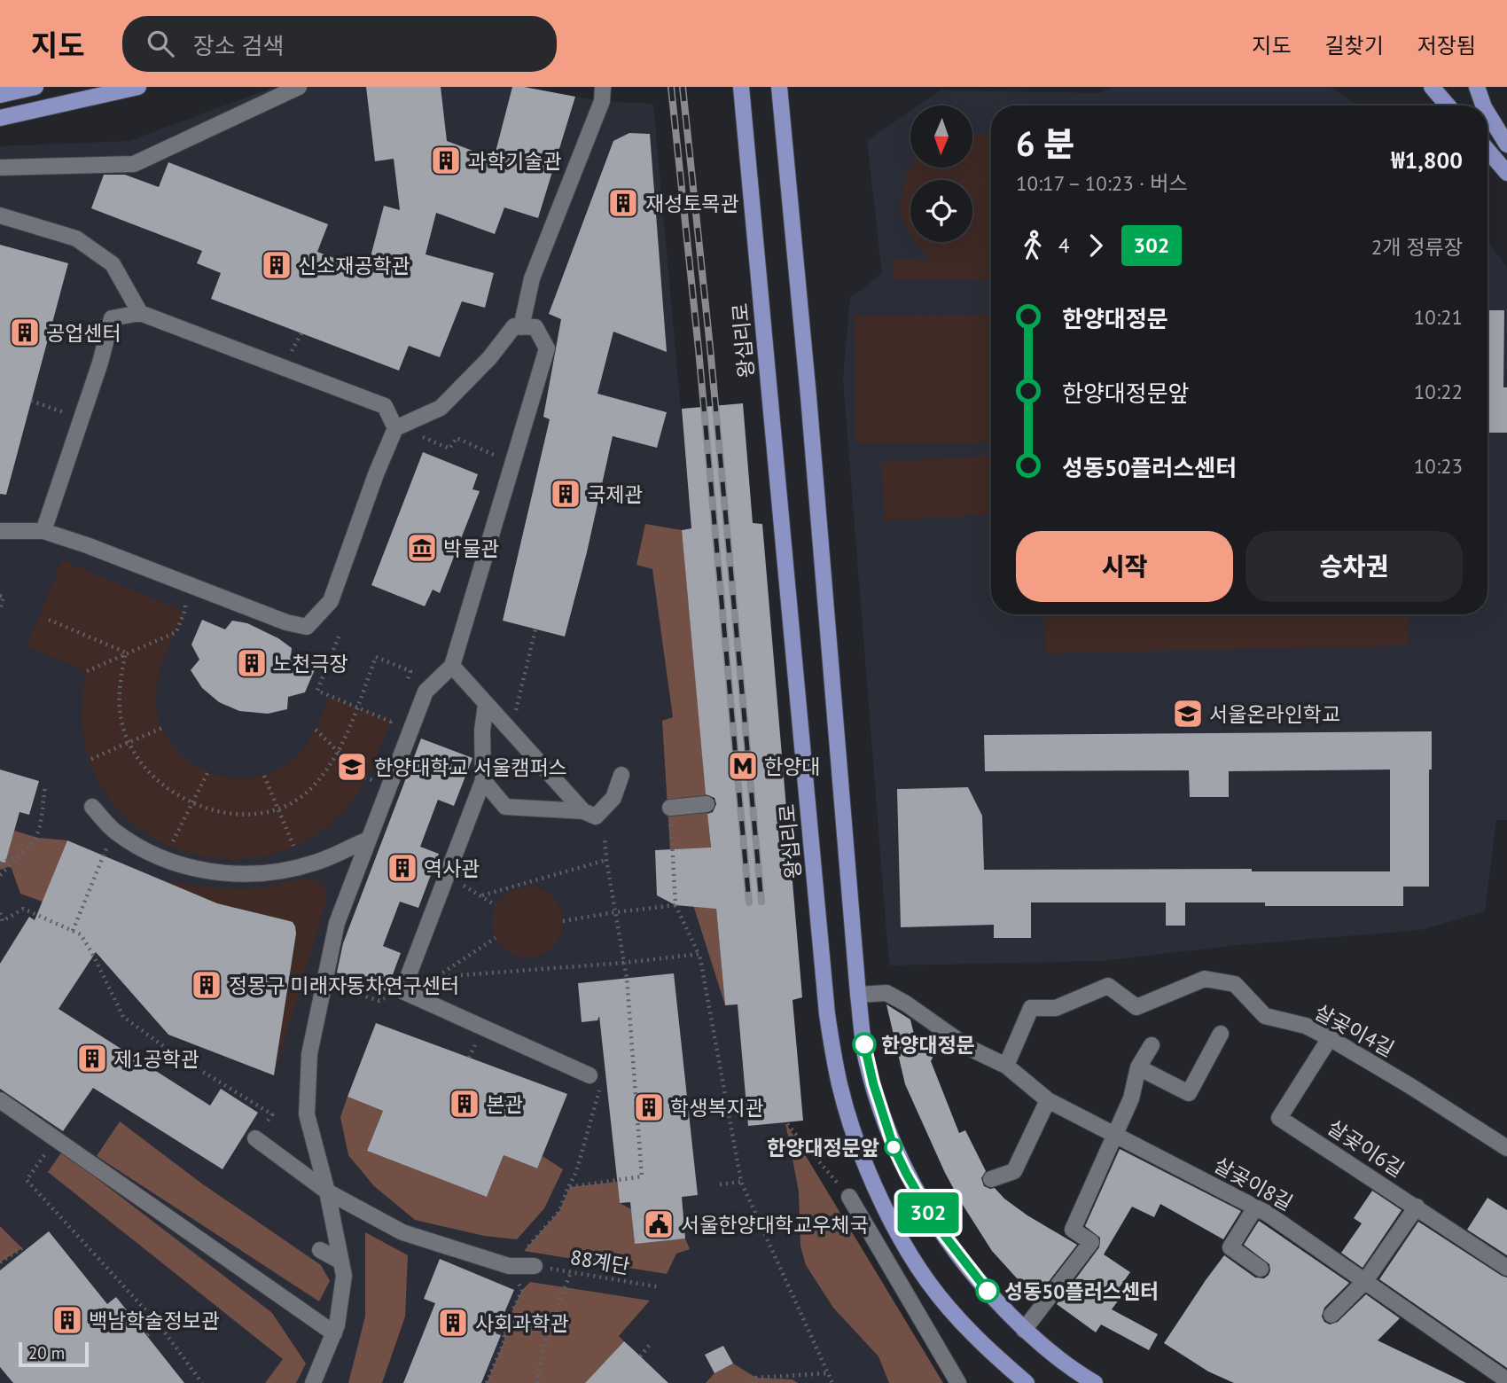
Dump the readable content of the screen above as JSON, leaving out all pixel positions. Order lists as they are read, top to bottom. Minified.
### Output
{"streets":{"main road":["왕십리로"],"street":["살곶이4길","살곶이6길","살곶이8길"],"path":["88계단"]},"crossings":[["살곶이4길","살곶이6길"],["살곶이4길","살곶이8길"]],"places":{"building":["과학기술관","재성토목관","신소재공학관","공업센터","국제관","노천극장","역사관","정몽구 미래자동차연구센터","제1공학관","본관","학생복지관","백남학술정보관","사회과학관"],"museum":["박물관"],"school or university":["서울온라인학교","한양대학교 서울캠퍼스"],"metro station":["한양대"],"other":["한양대정문","한양대정문앞","성동50플러스센터"],"public building":["서울한양대학교우체국"]},"lines":["bus line 302"],"scale_bar":"20 m","north":"bottom","page":{"header":"지도","search":"장소 검색","nav":["지도","길찾기","저장됨"],"on_map":"302","heading":["6 분","10:17 – 10:23 · 버스","₩1,800"],"legs":["4","302","2개 정류장"],"list":[{"name":"한양대정문","value":"10:21"},{"name":"한양대정문앞","value":"10:22"},{"name":"성동50플러스센터","value":"10:23"}],"buttons":["시작","승차권"],"scale":"20 m"}}
